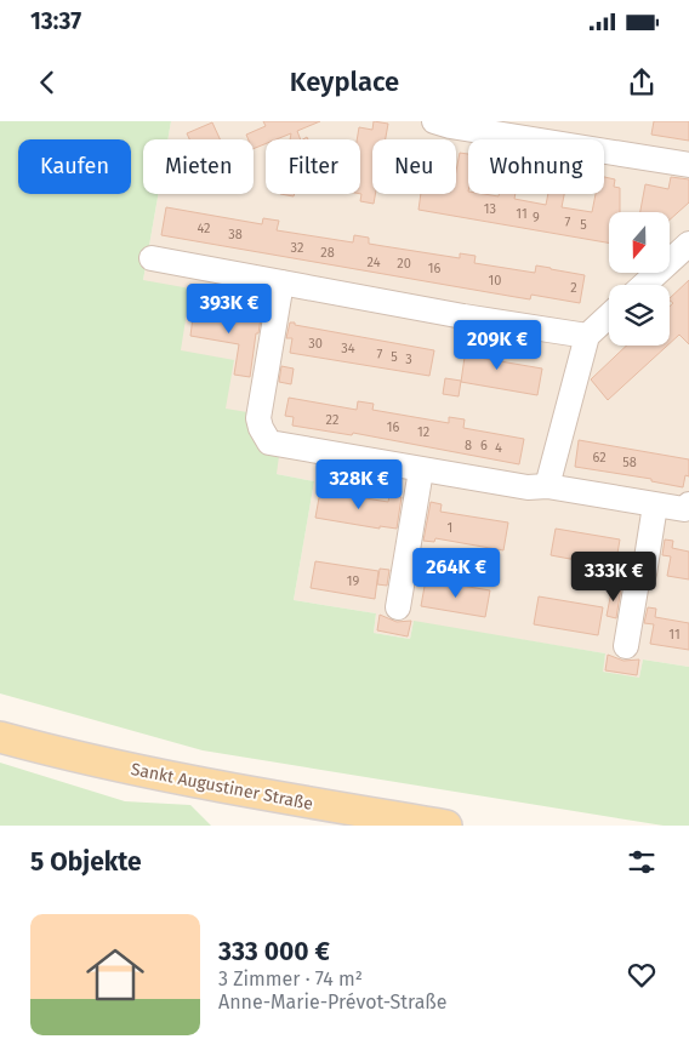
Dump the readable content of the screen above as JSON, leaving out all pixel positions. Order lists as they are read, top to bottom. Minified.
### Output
{"streets":{"main road":["Sankt Augustiner Straße"]},"house_numbers":["13","11","9","7","5","42","38","32","28","24","20","16","10","2","30","34","7","5","3","22","16","12","8","6","4","62","58","1","19","11"],"north":"bottom","page":{"status":"13:37","header":"Keyplace","chip":["Kaufen","Mieten","Filter","Neu","Wohnung"],"price":["393K €","209K €","328K €","264K €","333K €"],"heading":"5 Objekte","list":[{"name":"333 000 €","note":"3 Zimmer · 74 m² · Anne-Marie-Prévot-Straße"}]}}
